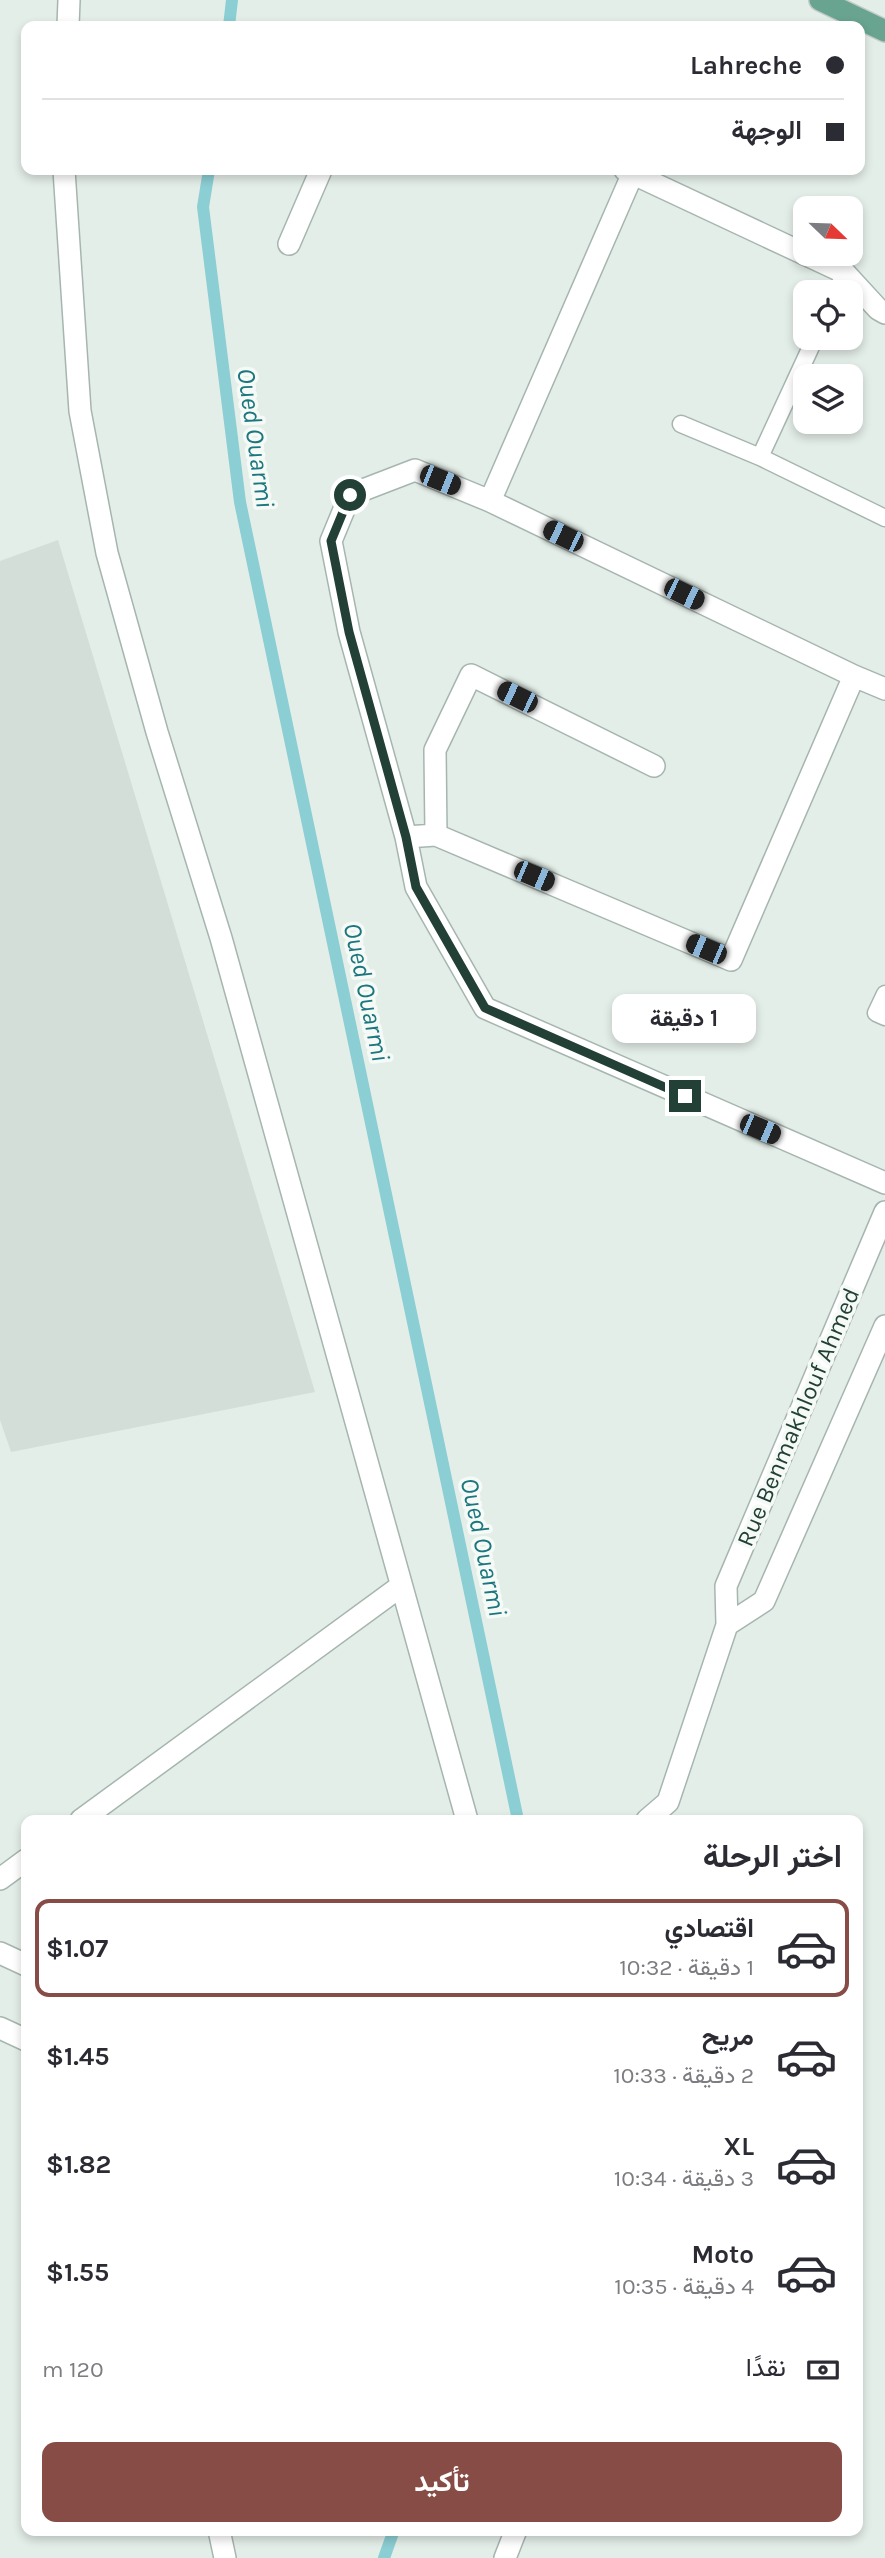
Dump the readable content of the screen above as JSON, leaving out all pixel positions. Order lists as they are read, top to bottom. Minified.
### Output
{"streets":{"street":["Rue Benmakhlouf Ahmed"]},"water":["Oued Ouarmi"],"north":"bottom right","page":{"banner":["Lahreche","الوجهة"],"bubble":"1 دقيقة","heading":"اختر الرحلة","list":[{"name":"اقتصادي","note":"1 دقيقة · 10:32","value":"$1.07"},{"name":"مريح","note":"2 دقيقة · 10:33","value":"$1.45"},{"name":"XL","note":"3 دقيقة · 10:34","value":"$1.82"},{"name":"Moto","note":"4 دقيقة · 10:35","value":"$1.55"}],"pay":["نقدًا","120 m"],"buttons":"تأكيد"}}
